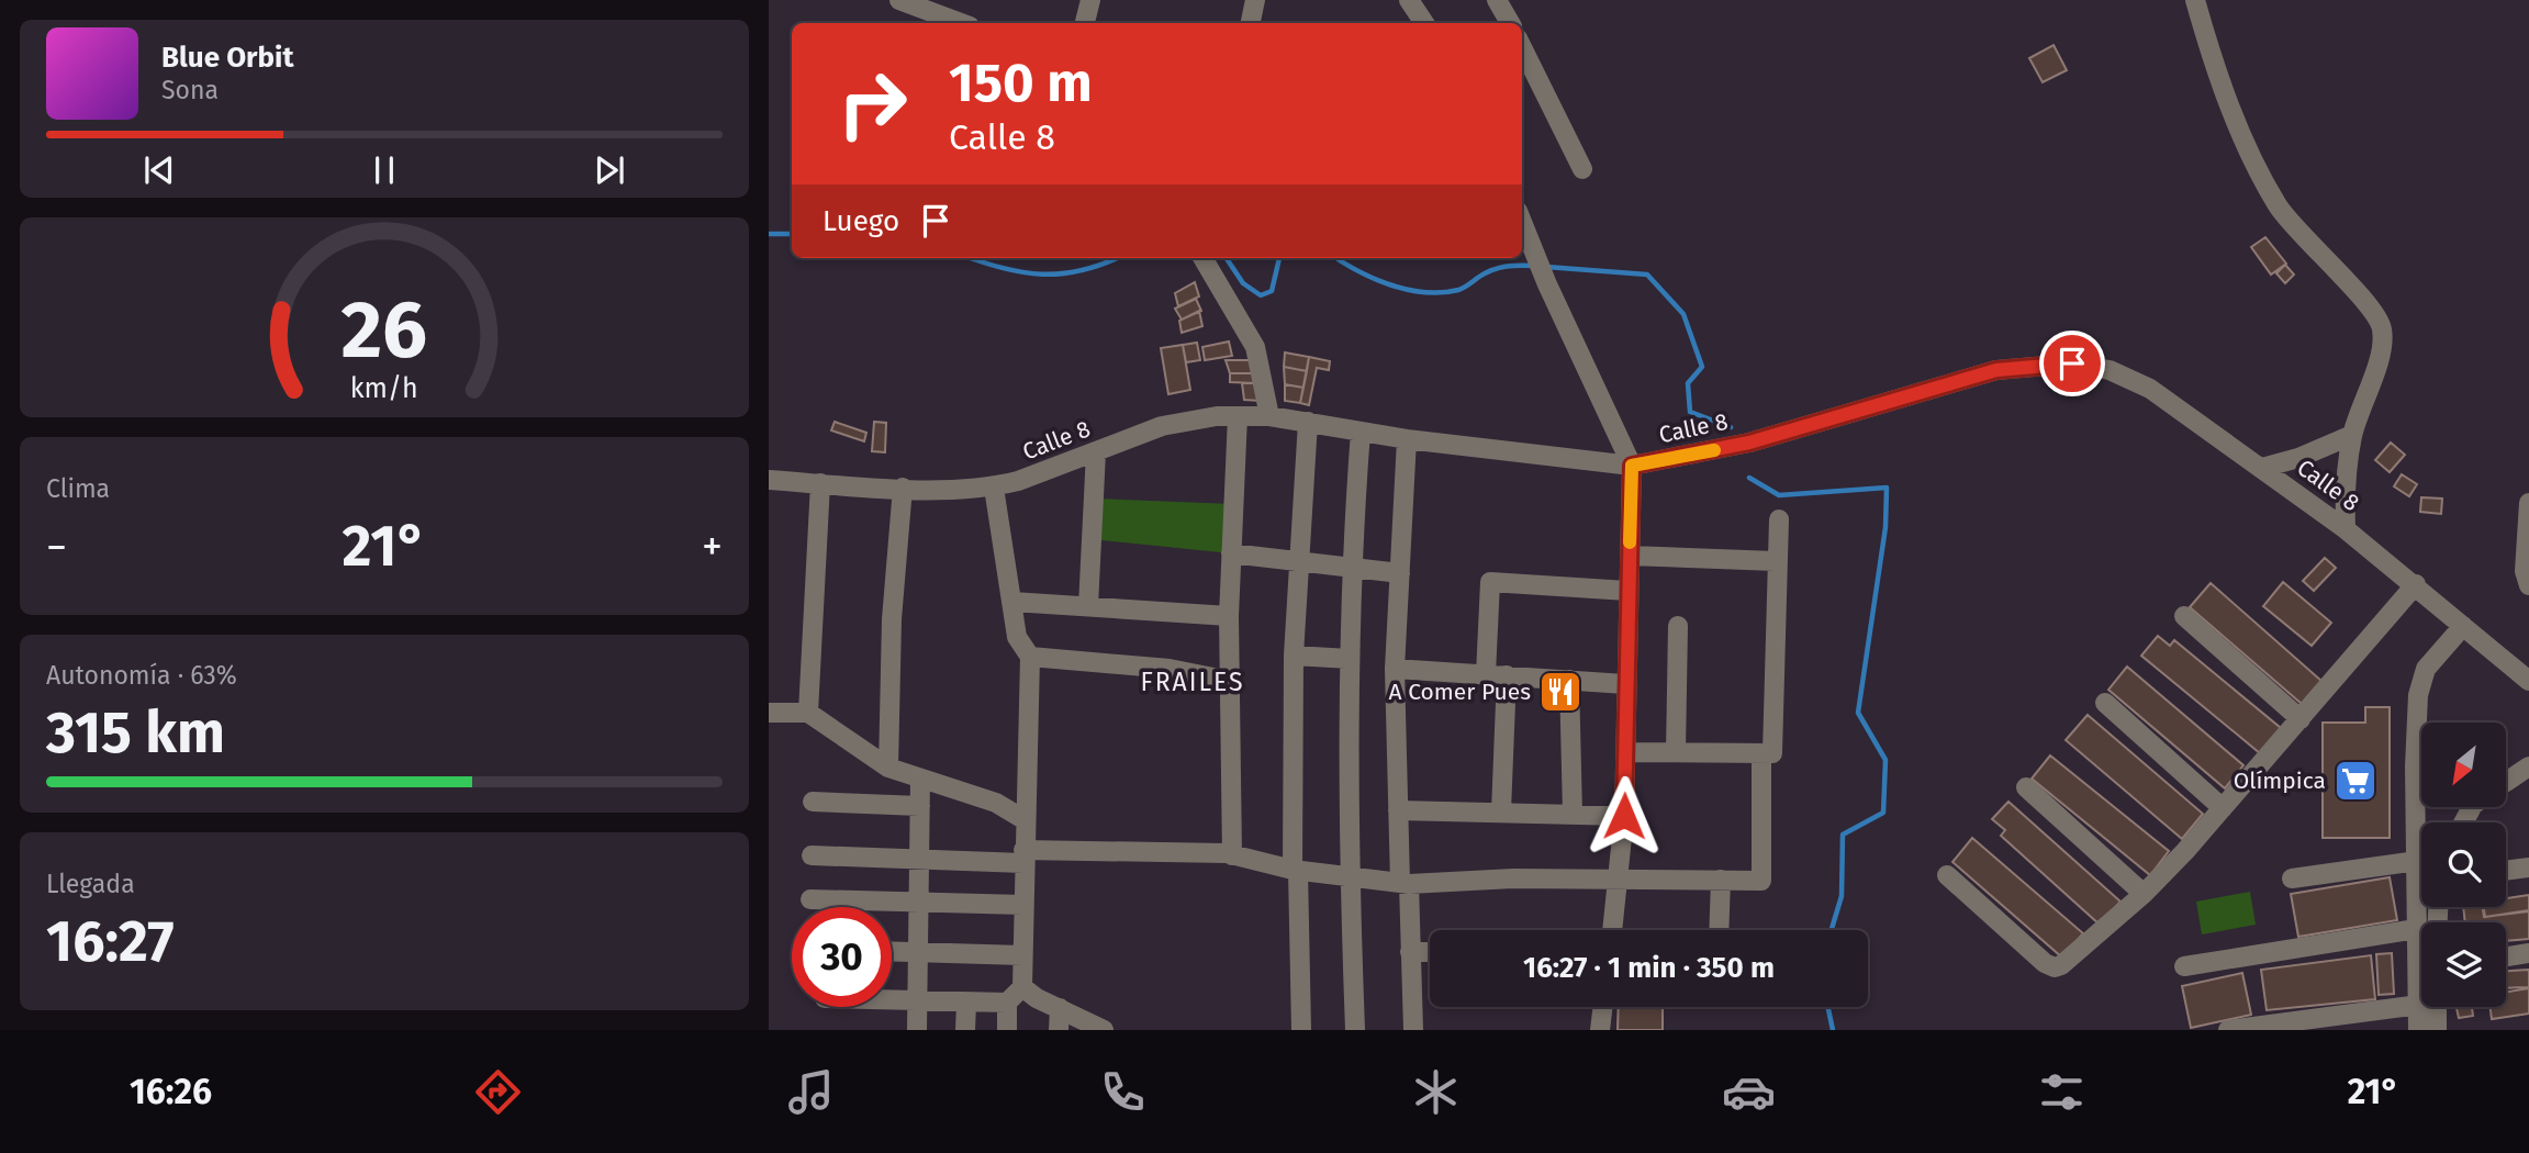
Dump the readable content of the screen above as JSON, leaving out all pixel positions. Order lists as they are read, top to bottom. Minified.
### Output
{"streets":{"street":["Calle 8"]},"districts":["FRAILES"],"places":{"restaurant":["A Comer Pues"],"supermarket":["Olímpica"]},"north":"bottom left","page":{"turn":["150 m","Calle 8"],"song":["Blue Orbit","Sona"],"then":"Luego","tile":["Clima",["Autonomía · 63%","315 km"],["Llegada","16:27"]],"heat":["−","21°","+"],"limit":"30","trip":"16:27 · 1 min · 350 m","tabs":["16:26","21°"],"gauge":["26","km/h"]}}
